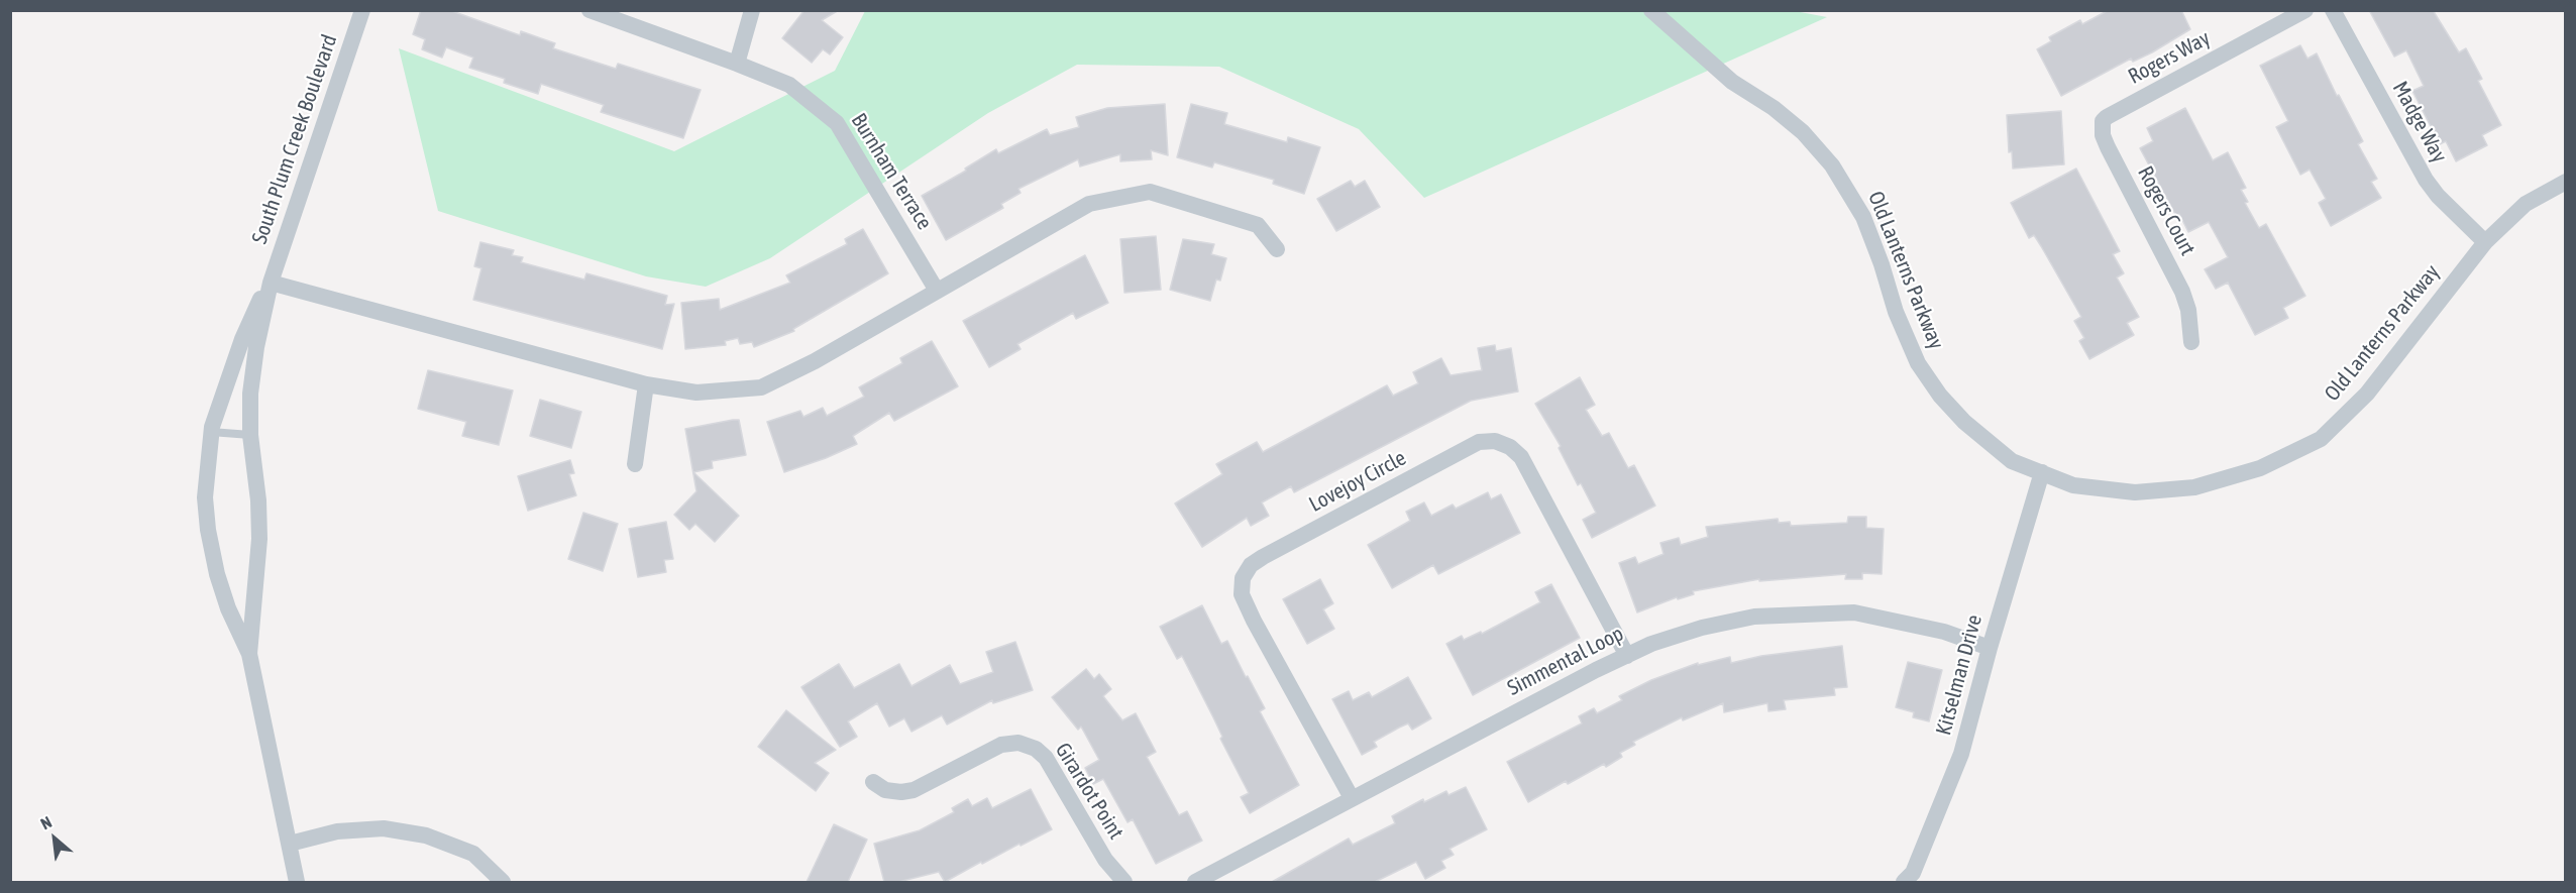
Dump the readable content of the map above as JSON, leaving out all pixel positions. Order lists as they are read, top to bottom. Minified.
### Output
{"streets":{"street":["Rogers Way","Madge Way","South Plum Creek Boulevard","Burnham Terrace","Rogers Court","Old Lanterns Parkway","Lovejoy Circle","Simmental Loop","Kitselman Drive","Girardot Point"]},"crossings":[["Rogers Way","Rogers Court"],["Madge Way","Old Lanterns Parkway"],["Old Lanterns Parkway","Kitselman Drive"],["Lovejoy Circle","Simmental Loop"],["Simmental Loop","Kitselman Drive"]],"north":"top left"}
